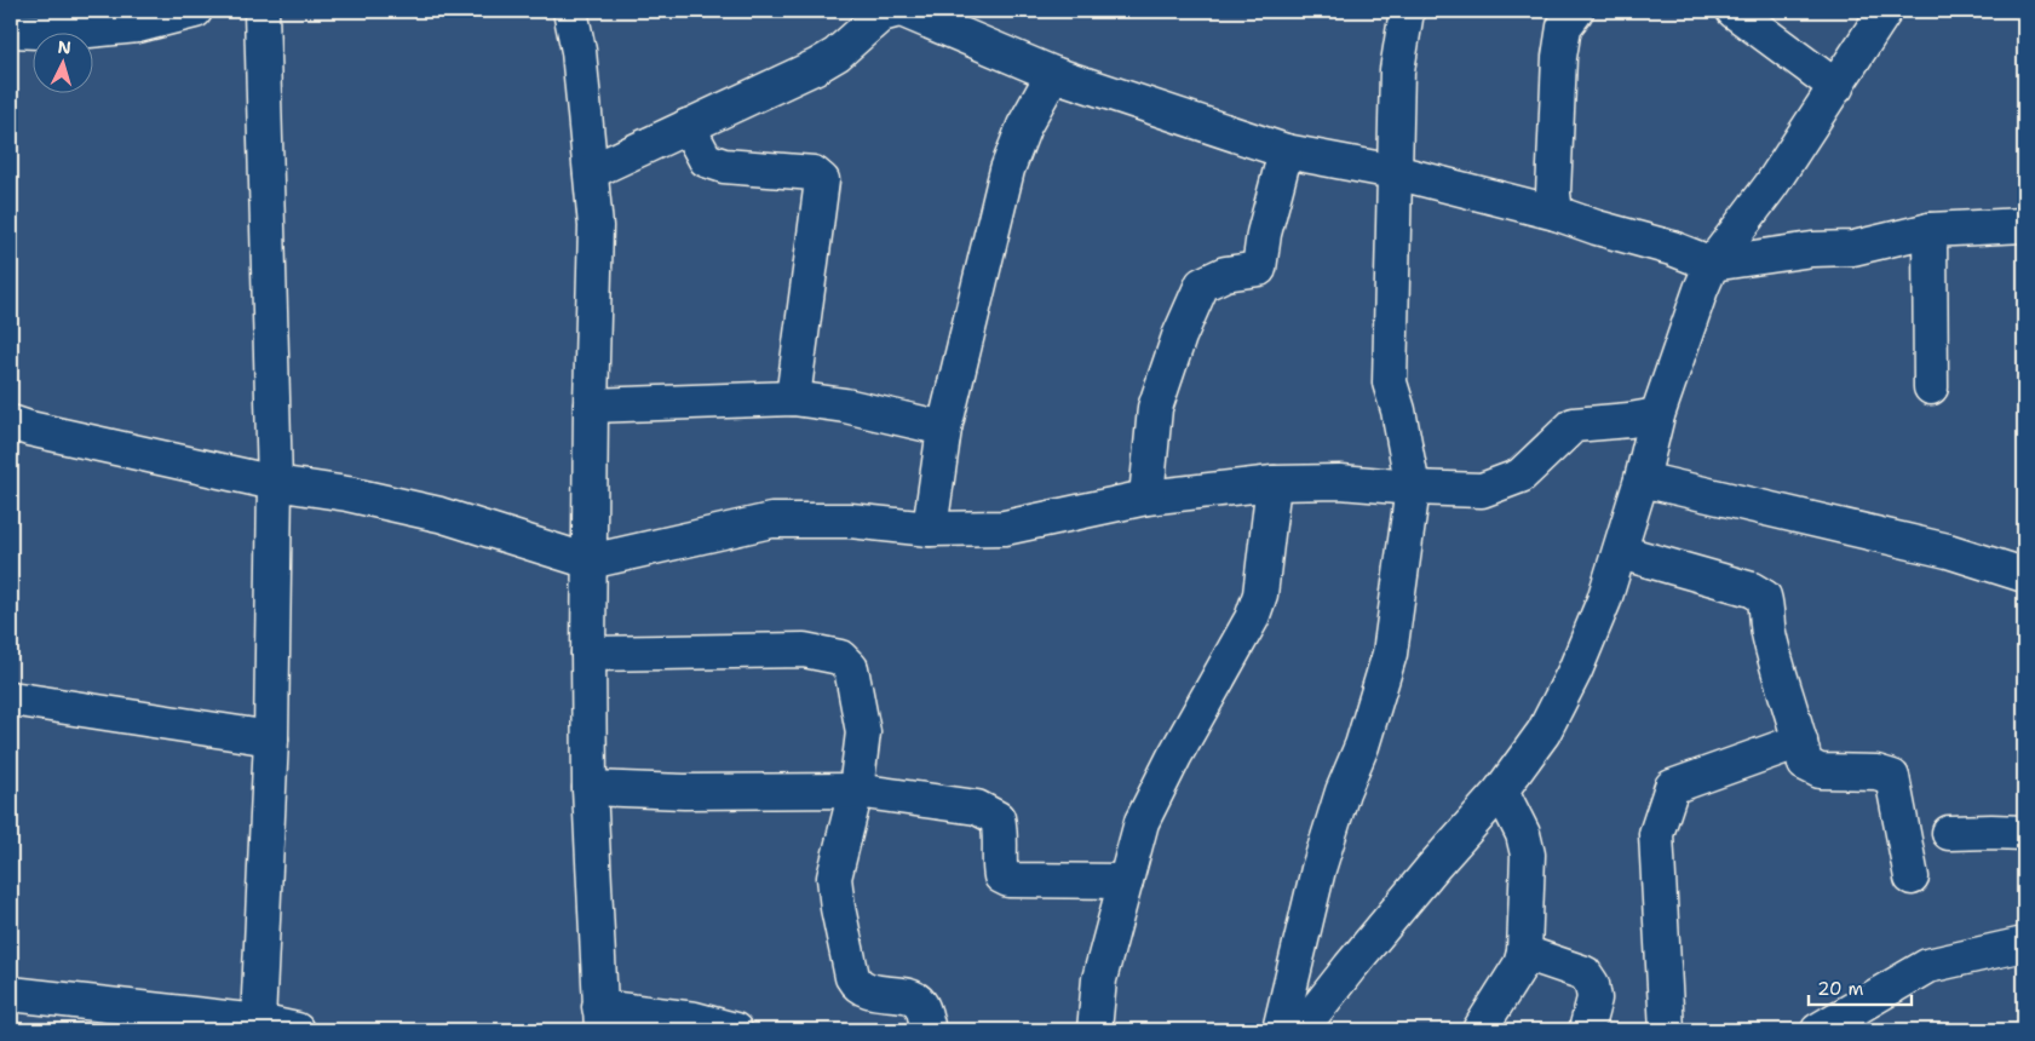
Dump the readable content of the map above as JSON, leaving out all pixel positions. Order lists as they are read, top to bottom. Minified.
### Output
{"scale_bar":"20 m","north":"top"}
